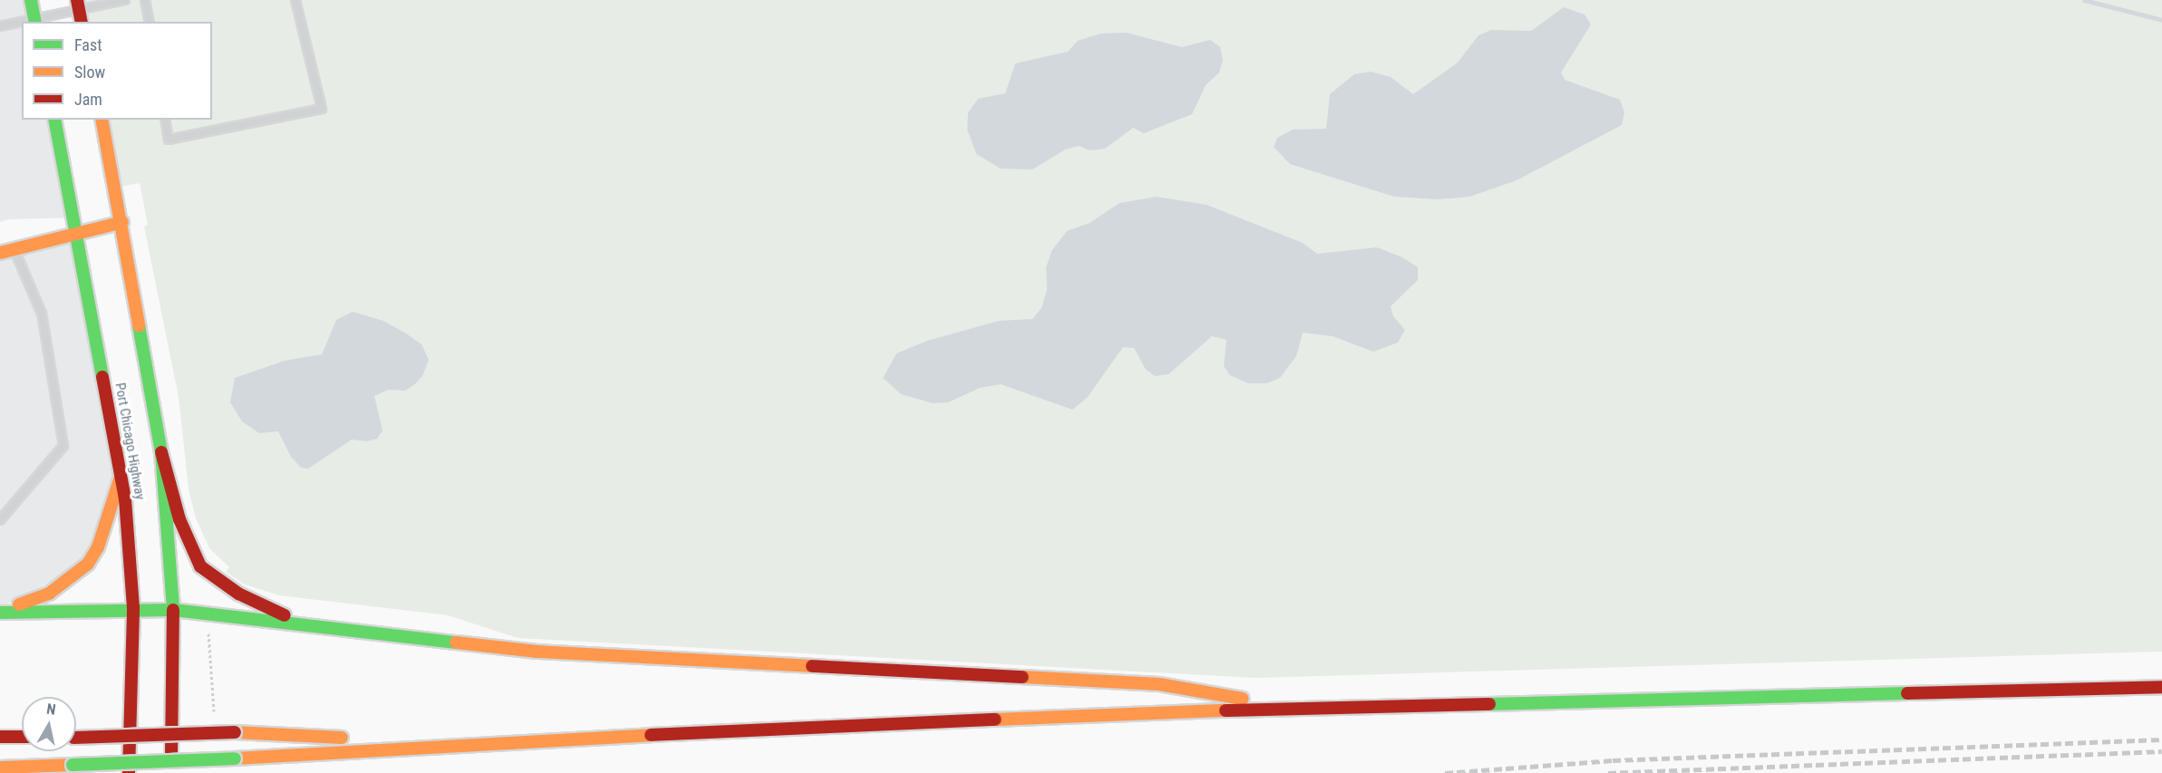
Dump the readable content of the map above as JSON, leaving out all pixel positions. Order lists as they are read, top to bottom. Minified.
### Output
{"streets":{"main road":["Port Chicago Highway"]},"legend":["Fast","Slow","Jam"],"north":"top"}
